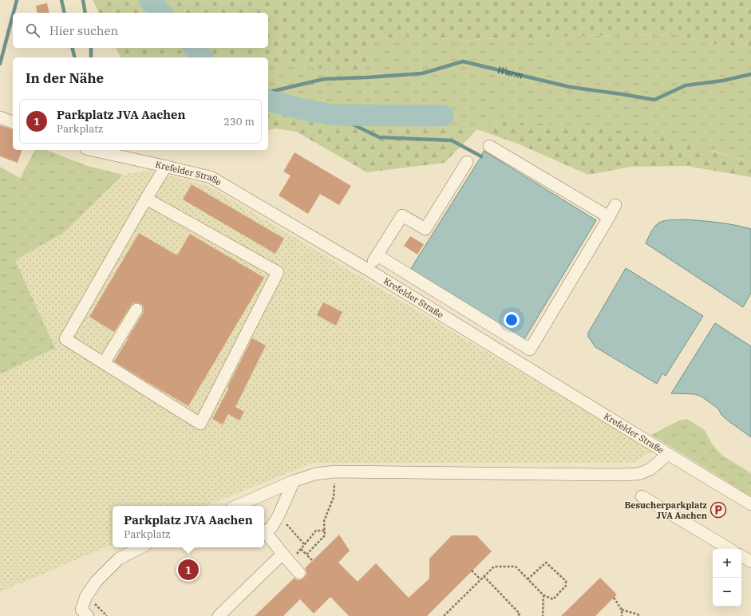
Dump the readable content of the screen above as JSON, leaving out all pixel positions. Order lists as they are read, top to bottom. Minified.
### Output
{"streets":{"street":["Krefelder Straße"]},"water":["Wurm"],"places":{"parking":["Besucherparkplatz JVA Aachen"]},"page":{"search":"Hier suchen","heading":"In der Nähe","list":[{"mark":"1","name":"Parkplatz JVA Aachen","note":"Parkplatz","value":"230 m"}],"popup":["Parkplatz JVA Aachen","Parkplatz"],"map_buttons":["+","−"],"pins":"1"}}
